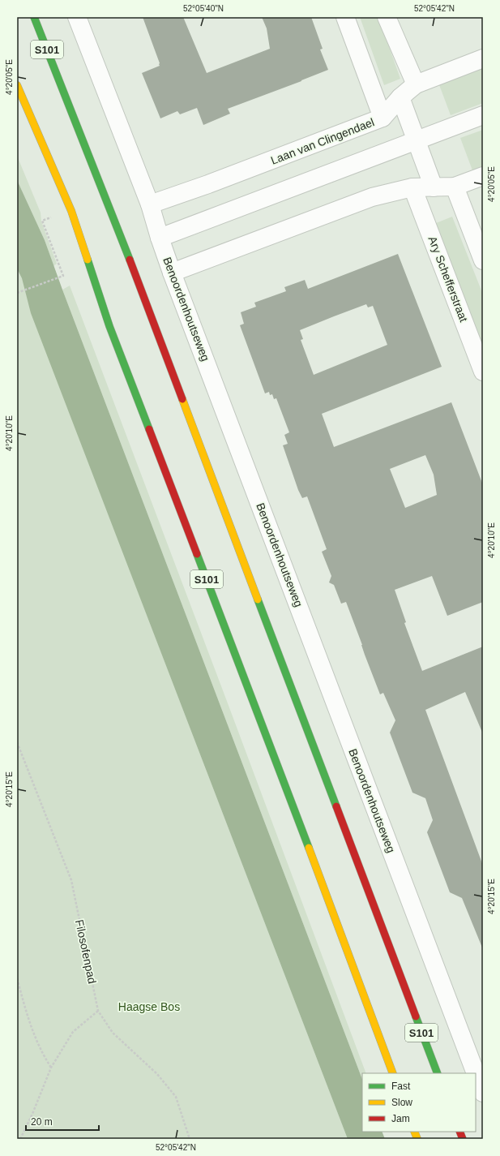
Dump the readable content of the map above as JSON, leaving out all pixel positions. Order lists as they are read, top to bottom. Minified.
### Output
{"streets":{"main road":["S101"],"street":["Laan van Clingendael","Ary Schefferstraat","Benoordenhoutseweg"],"path":["Filosofenpad"]},"crossings":[["Laan van Clingendael","Benoordenhoutseweg"]],"parks":["Haagse Bos"],"legend":["Fast","Slow","Jam"],"scale_bar":"20 m","coordinates":["52°05'40\"N","52°05'42\"N","4°20'05\"E","4°20'10\"E","4°20'15\"E"]}
